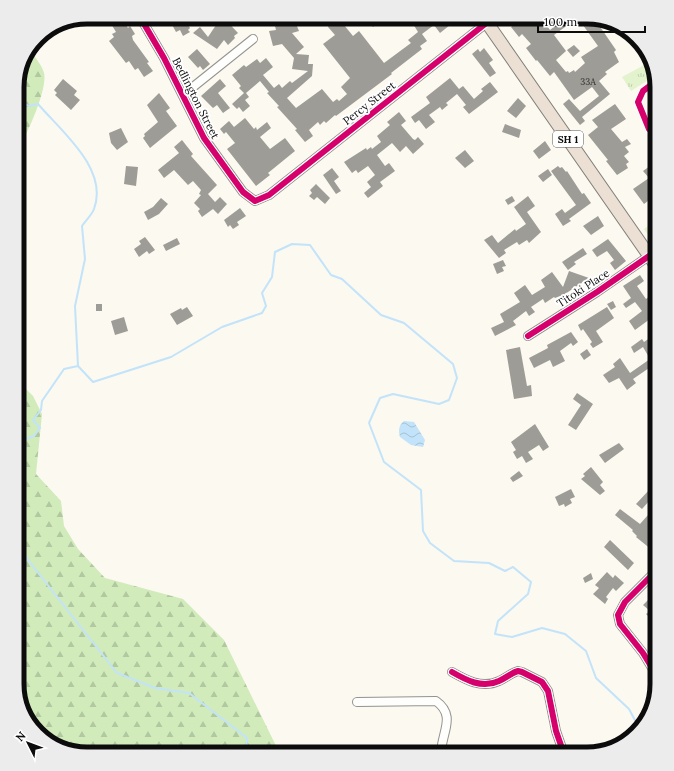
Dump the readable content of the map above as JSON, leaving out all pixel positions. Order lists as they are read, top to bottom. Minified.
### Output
{"streets":{"highway":["SH 1"],"street":["Bedlington Street","Percy Street","Titoki Place"]},"crossings":[["Bedlington Street","Percy Street"],["SH 1","Titoki Place"]],"house_numbers":["33A"],"scale_bar":"100 m","north":"top left"}
